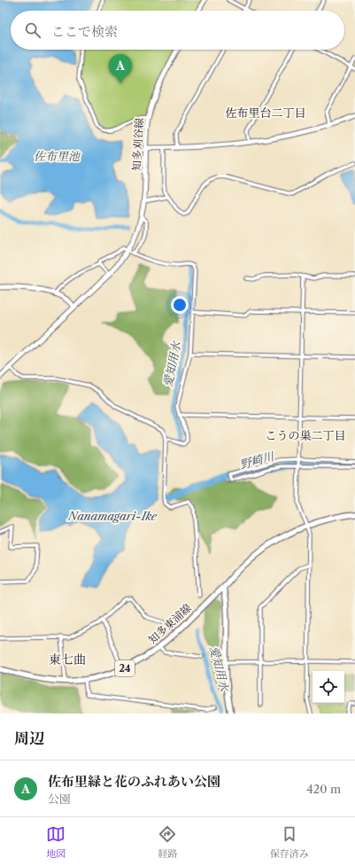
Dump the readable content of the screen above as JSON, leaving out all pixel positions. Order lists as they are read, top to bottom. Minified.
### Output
{"streets":{"main road":["知多東浦線","24"],"street":["知多刈谷線"]},"districts":["佐布里台二丁目","こうの巣二丁目","東七曲"],"water":["佐布里池","愛知用水","野崎川","Nanamagari-Ike"],"page":{"search":"ここで検索","pins":"A","heading":"周辺","list":[{"mark":"A","name":"佐布里緑と花のふれあい公園","note":"公園","value":"420 m"}],"nav":["地図","経路","保存済み"]}}
